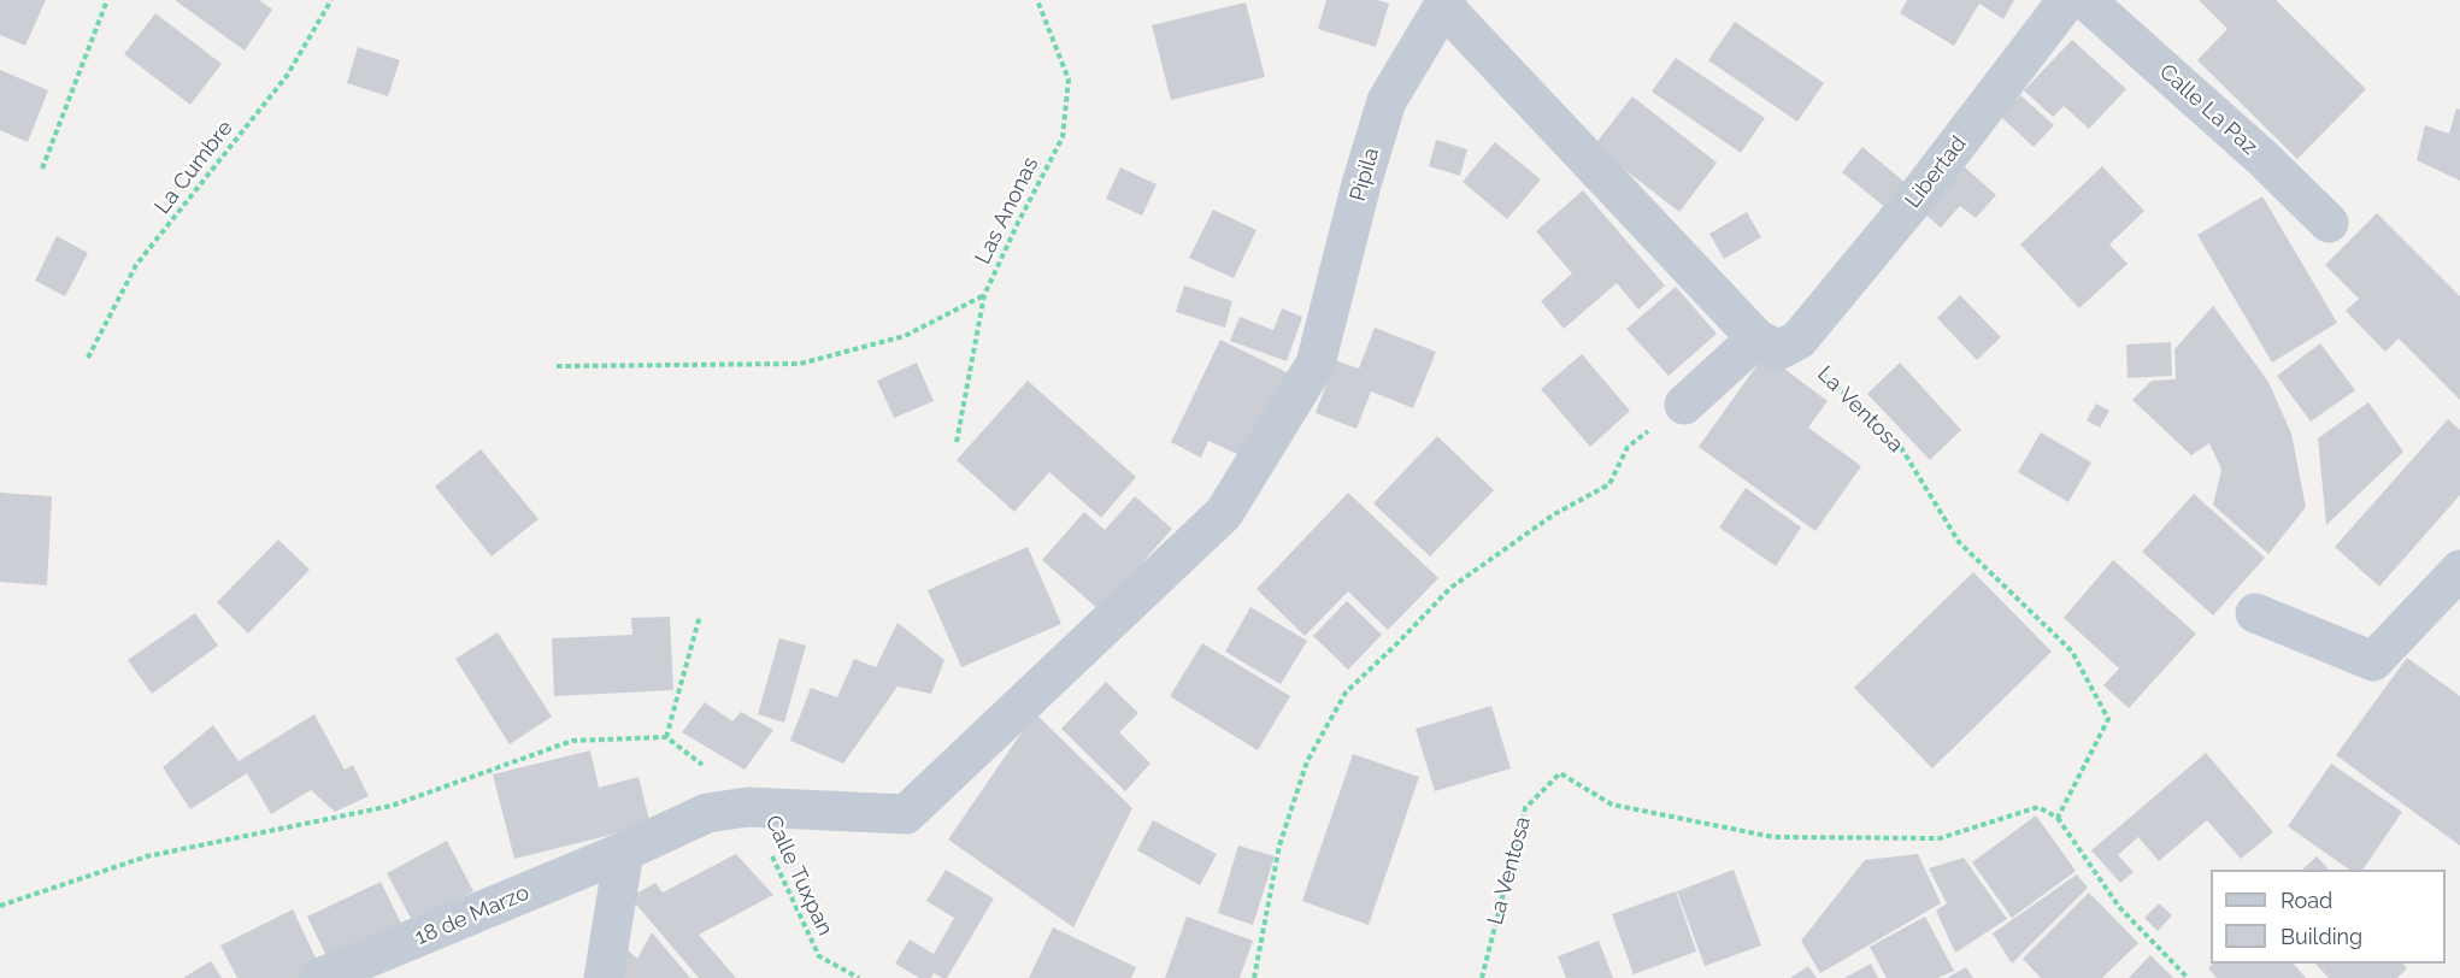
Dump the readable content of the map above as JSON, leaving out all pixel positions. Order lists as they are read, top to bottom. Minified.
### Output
{"streets":{"street":["Calle La Paz","Libertad","Pípila","18 de Marzo"],"path":["La Cumbre","Las Anonas","La Ventosa","Calle Tuxpan"]},"crossings":[["Libertad","La Ventosa"],["Pípila","Calle Tuxpan"],["Pípila","18 de Marzo"],["Calle Tuxpan","18 de Marzo"]],"legend":["Road","Building"]}
